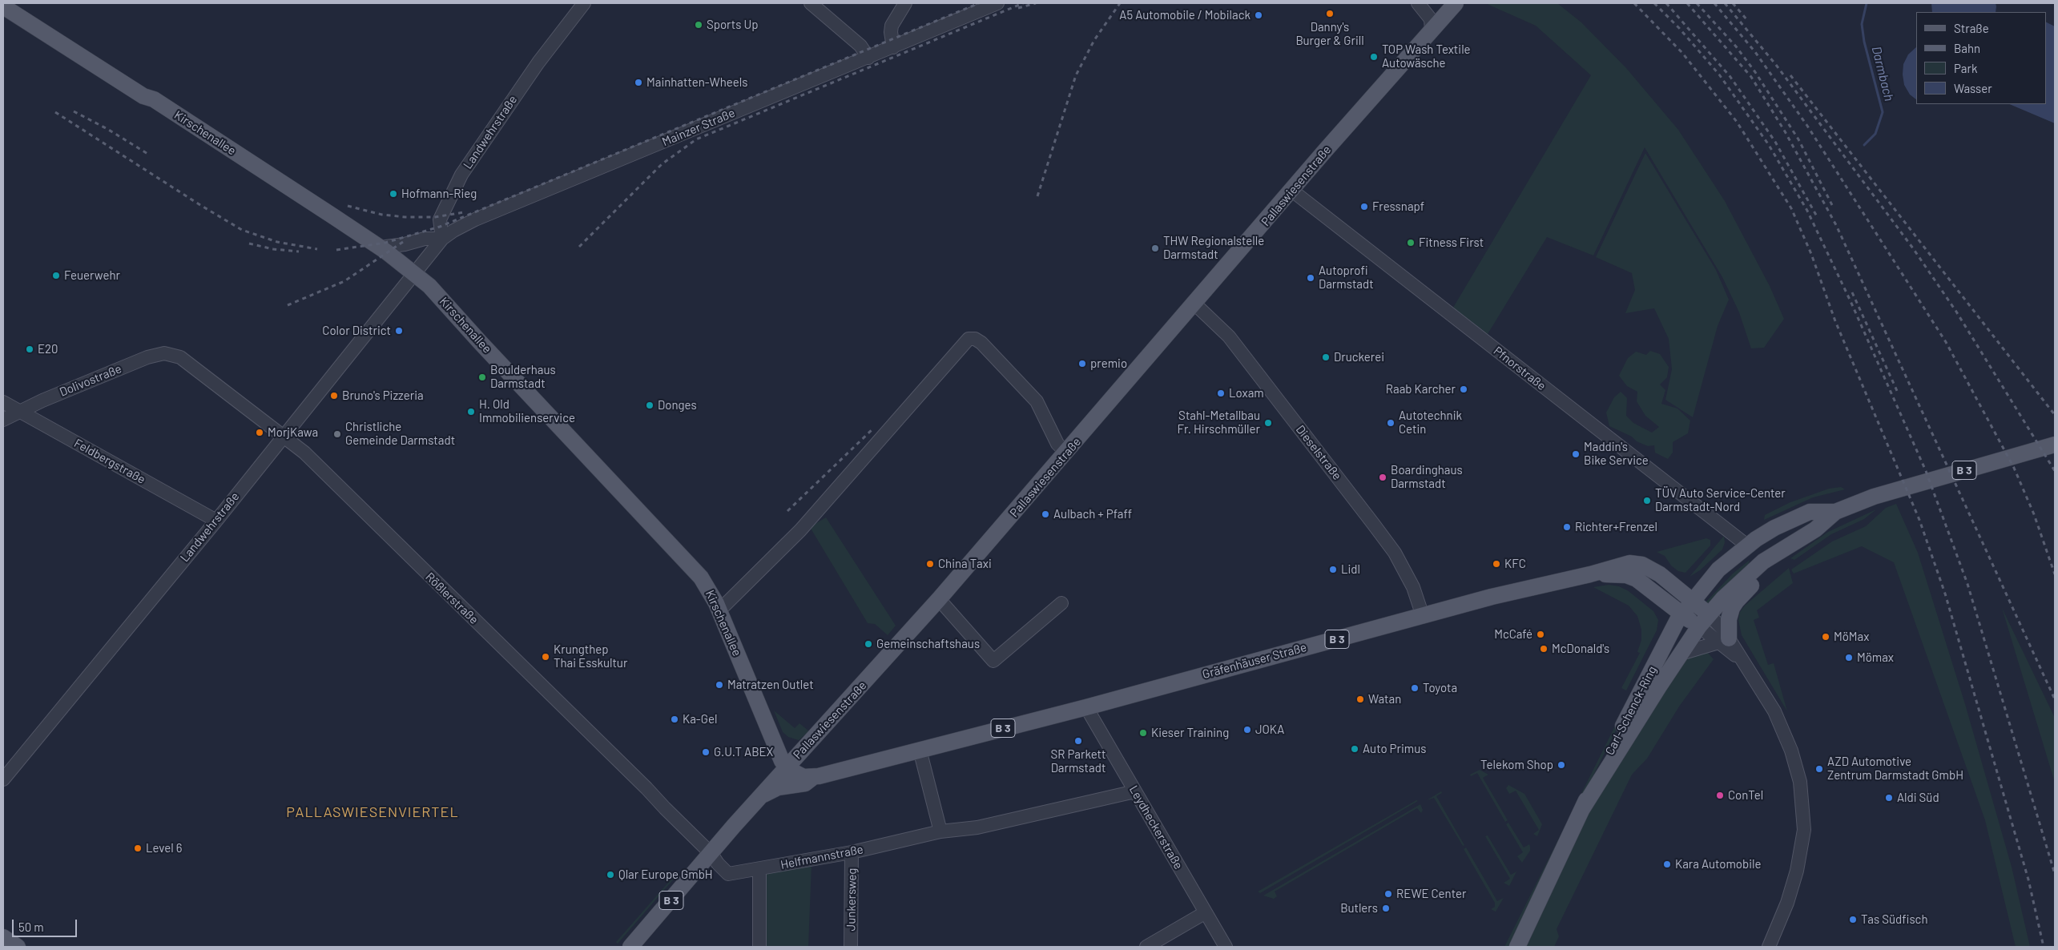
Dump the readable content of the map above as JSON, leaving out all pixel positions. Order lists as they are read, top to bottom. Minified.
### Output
{"streets":{"main road":["Kirschenallee","Pallaswiesenstraße","B 3","Gräfenhäuser Straße","Carl-Schenck-Ring"],"street":["Mainzer Straße","Landwehrstraße","Pfnorstraße","Dolivostraße","Dieselstraße","Feldbergstraße","Rößlerstraße","Leydheckerstraße","Helfmannstraße","Junkersweg"]},"crossings":[["Mainzer Straße","Landwehrstraße"],["Mainzer Straße","Kirschenallee"],["Landwehrstraße","Kirschenallee"],["Landwehrstraße","Feldbergstraße"],["Landwehrstraße","Rößlerstraße"],["Kirschenallee","Pallaswiesenstraße"],["Pallaswiesenstraße","Pfnorstraße"],["Pallaswiesenstraße","Dieselstraße"],["Pallaswiesenstraße","Rößlerstraße"],["Pallaswiesenstraße","Gräfenhäuser Straße"],["Pallaswiesenstraße","Helfmannstraße"],["Pfnorstraße","B 3"],["Dolivostraße","Feldbergstraße"],["Dolivostraße","Rößlerstraße"],["Dieselstraße","Gräfenhäuser Straße"],["B 3","Gräfenhäuser Straße"],["B 3","Carl-Schenck-Ring"],["Rößlerstraße","Helfmannstraße"],["Gräfenhäuser Straße","Carl-Schenck-Ring"],["Gräfenhäuser Straße","Leydheckerstraße"],["Leydheckerstraße","Helfmannstraße"],["Helfmannstraße","Junkersweg"]],"districts":["PALLASWIESENVIERTEL"],"water":["Darmbach"],"places":["Danny's Burger & Grill","A5 Automobile / Mobilack","Sports Up","TOP Wash Textile Autowäsche","Mainhatten-Wheels","Hofmann-Rieg","Fressnapf","Fitness First","THW Regionalstelle Darmstadt","Feuerwehr","Autoprofi Darmstadt","Color District","E20","Druckerei","premio","Boulderhaus Darmstadt","Raab Karcher","Loxam","Bruno's Pizzeria","Donges","H. Old Immobilienservice","Stahl-Metallbau Fr. Hirschmüller","Autotechnik Cetin","MorjKawa","Christliche Gemeinde Darmstadt","Maddin's Bike Service","Boardinghaus Darmstadt","TÜV Auto Service-Center Darmstadt-Nord","Aulbach + Pfaff","Richter+Frenzel","China Taxi","KFC","Lidl","McCafé","MöMax","Gemeinschaftshaus","McDonald's","Krungthep Thai Esskultur","Mömax","Matratzen Outlet","Toyota","Watan","Ka-Gel","JOKA","Kieser Training","SR Parkett Darmstadt","Auto Primus","G.U.T ABEX","Telekom Shop","AZD Automotive Zentrum Darmstadt GmbH","ConTel","Aldi Süd","Level 6","Kara Automobile","Qlar Europe GmbH","REWE Center","Butlers","Tas Südfisch"],"legend":["Straße","Bahn","Park","Wasser"],"scale_bar":"50 m"}
